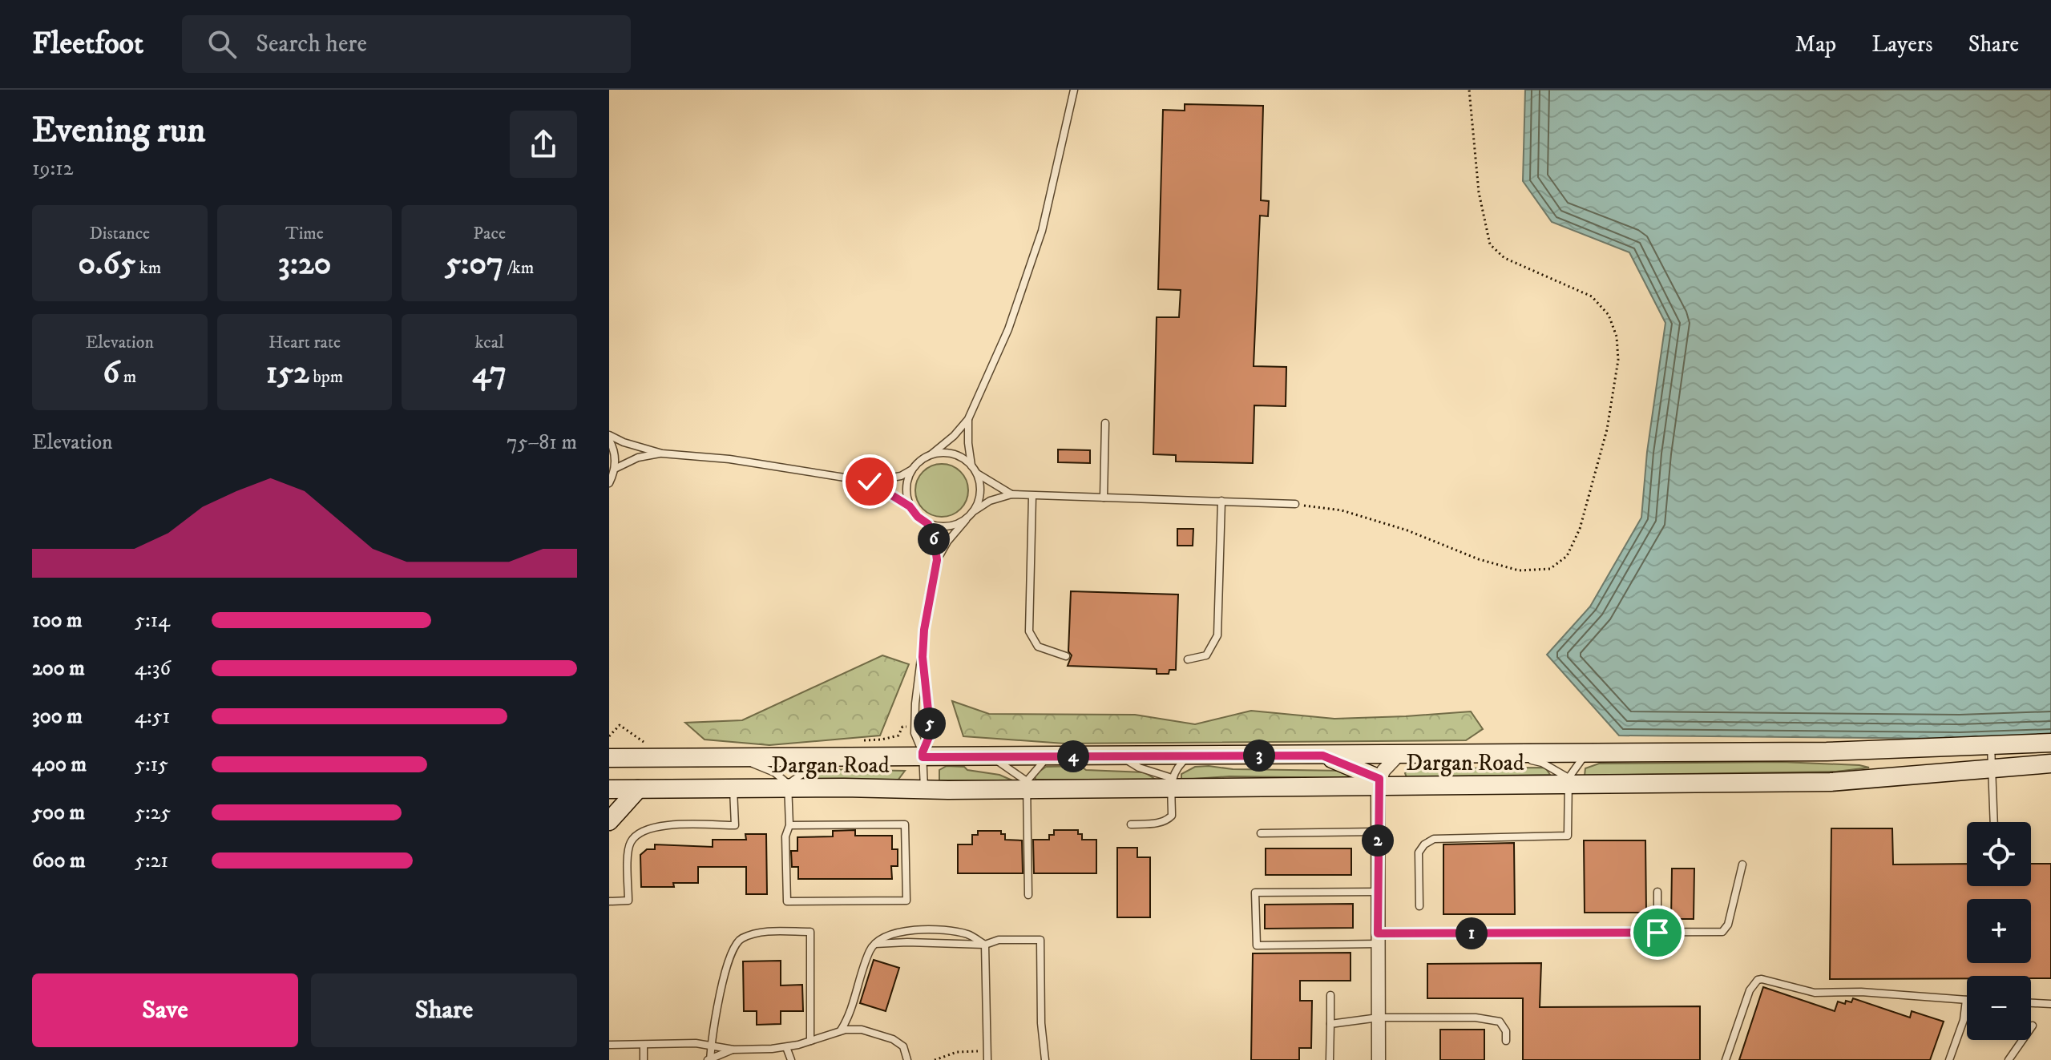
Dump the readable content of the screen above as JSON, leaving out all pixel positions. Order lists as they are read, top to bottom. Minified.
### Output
{"streets":{"street":["Dargan Road"]},"page":{"header":"Fleetfoot","search":"Search here","nav":["Map","Layers","Share"],"heading":["Evening run","19:12"],"stats":[["Distance","0.65 km"],["Time","3:20"],["Pace","5:07 /km"],["Elevation","6 m"],["Heart rate","152 bpm"],["kcal","47"]],"chart":["Elevation","75–81 m"],"pins":["6","5","3","4","2","1"],"list":[{"name":"100 m","note":"5:14"},{"name":"200 m","note":"4:36"},{"name":"300 m","note":"4:51"},{"name":"400 m","note":"5:15"},{"name":"500 m","note":"5:25"},{"name":"600 m","note":"5:21"}],"map_buttons":["+","−"],"buttons":["Save","Share"]}}
